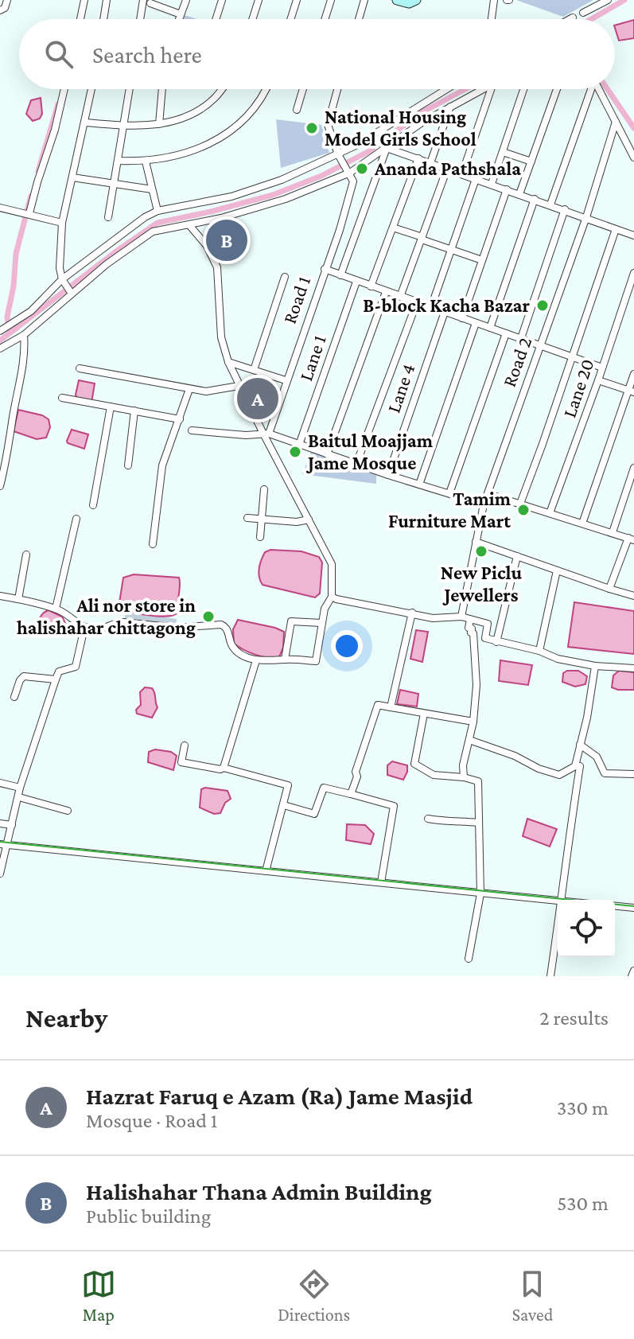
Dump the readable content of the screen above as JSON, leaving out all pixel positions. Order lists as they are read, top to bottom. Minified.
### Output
{"streets":{"street":["Road 1","Lane 1","Road 2","Lane 4","Lane 20"]},"places":["National Housing Model Girls School","Ananda Pathshala","B-block Kacha Bazar","Baitul Moajjam Jame Mosque","Tamim Furniture Mart","New Piclu Jewellers","Ali nor store in halishahar chittagong"],"page":{"search":"Search here","pins":["B","A"],"heading":["Nearby","2 results"],"list":[{"mark":"A","name":"Hazrat Faruq e Azam (Ra) Jame Masjid","note":"Mosque · Road 1","value":"330 m"},{"mark":"B","name":"Halishahar Thana Admin Building","note":"Public building","value":"530 m"}],"nav":["Map","Directions","Saved"]}}
